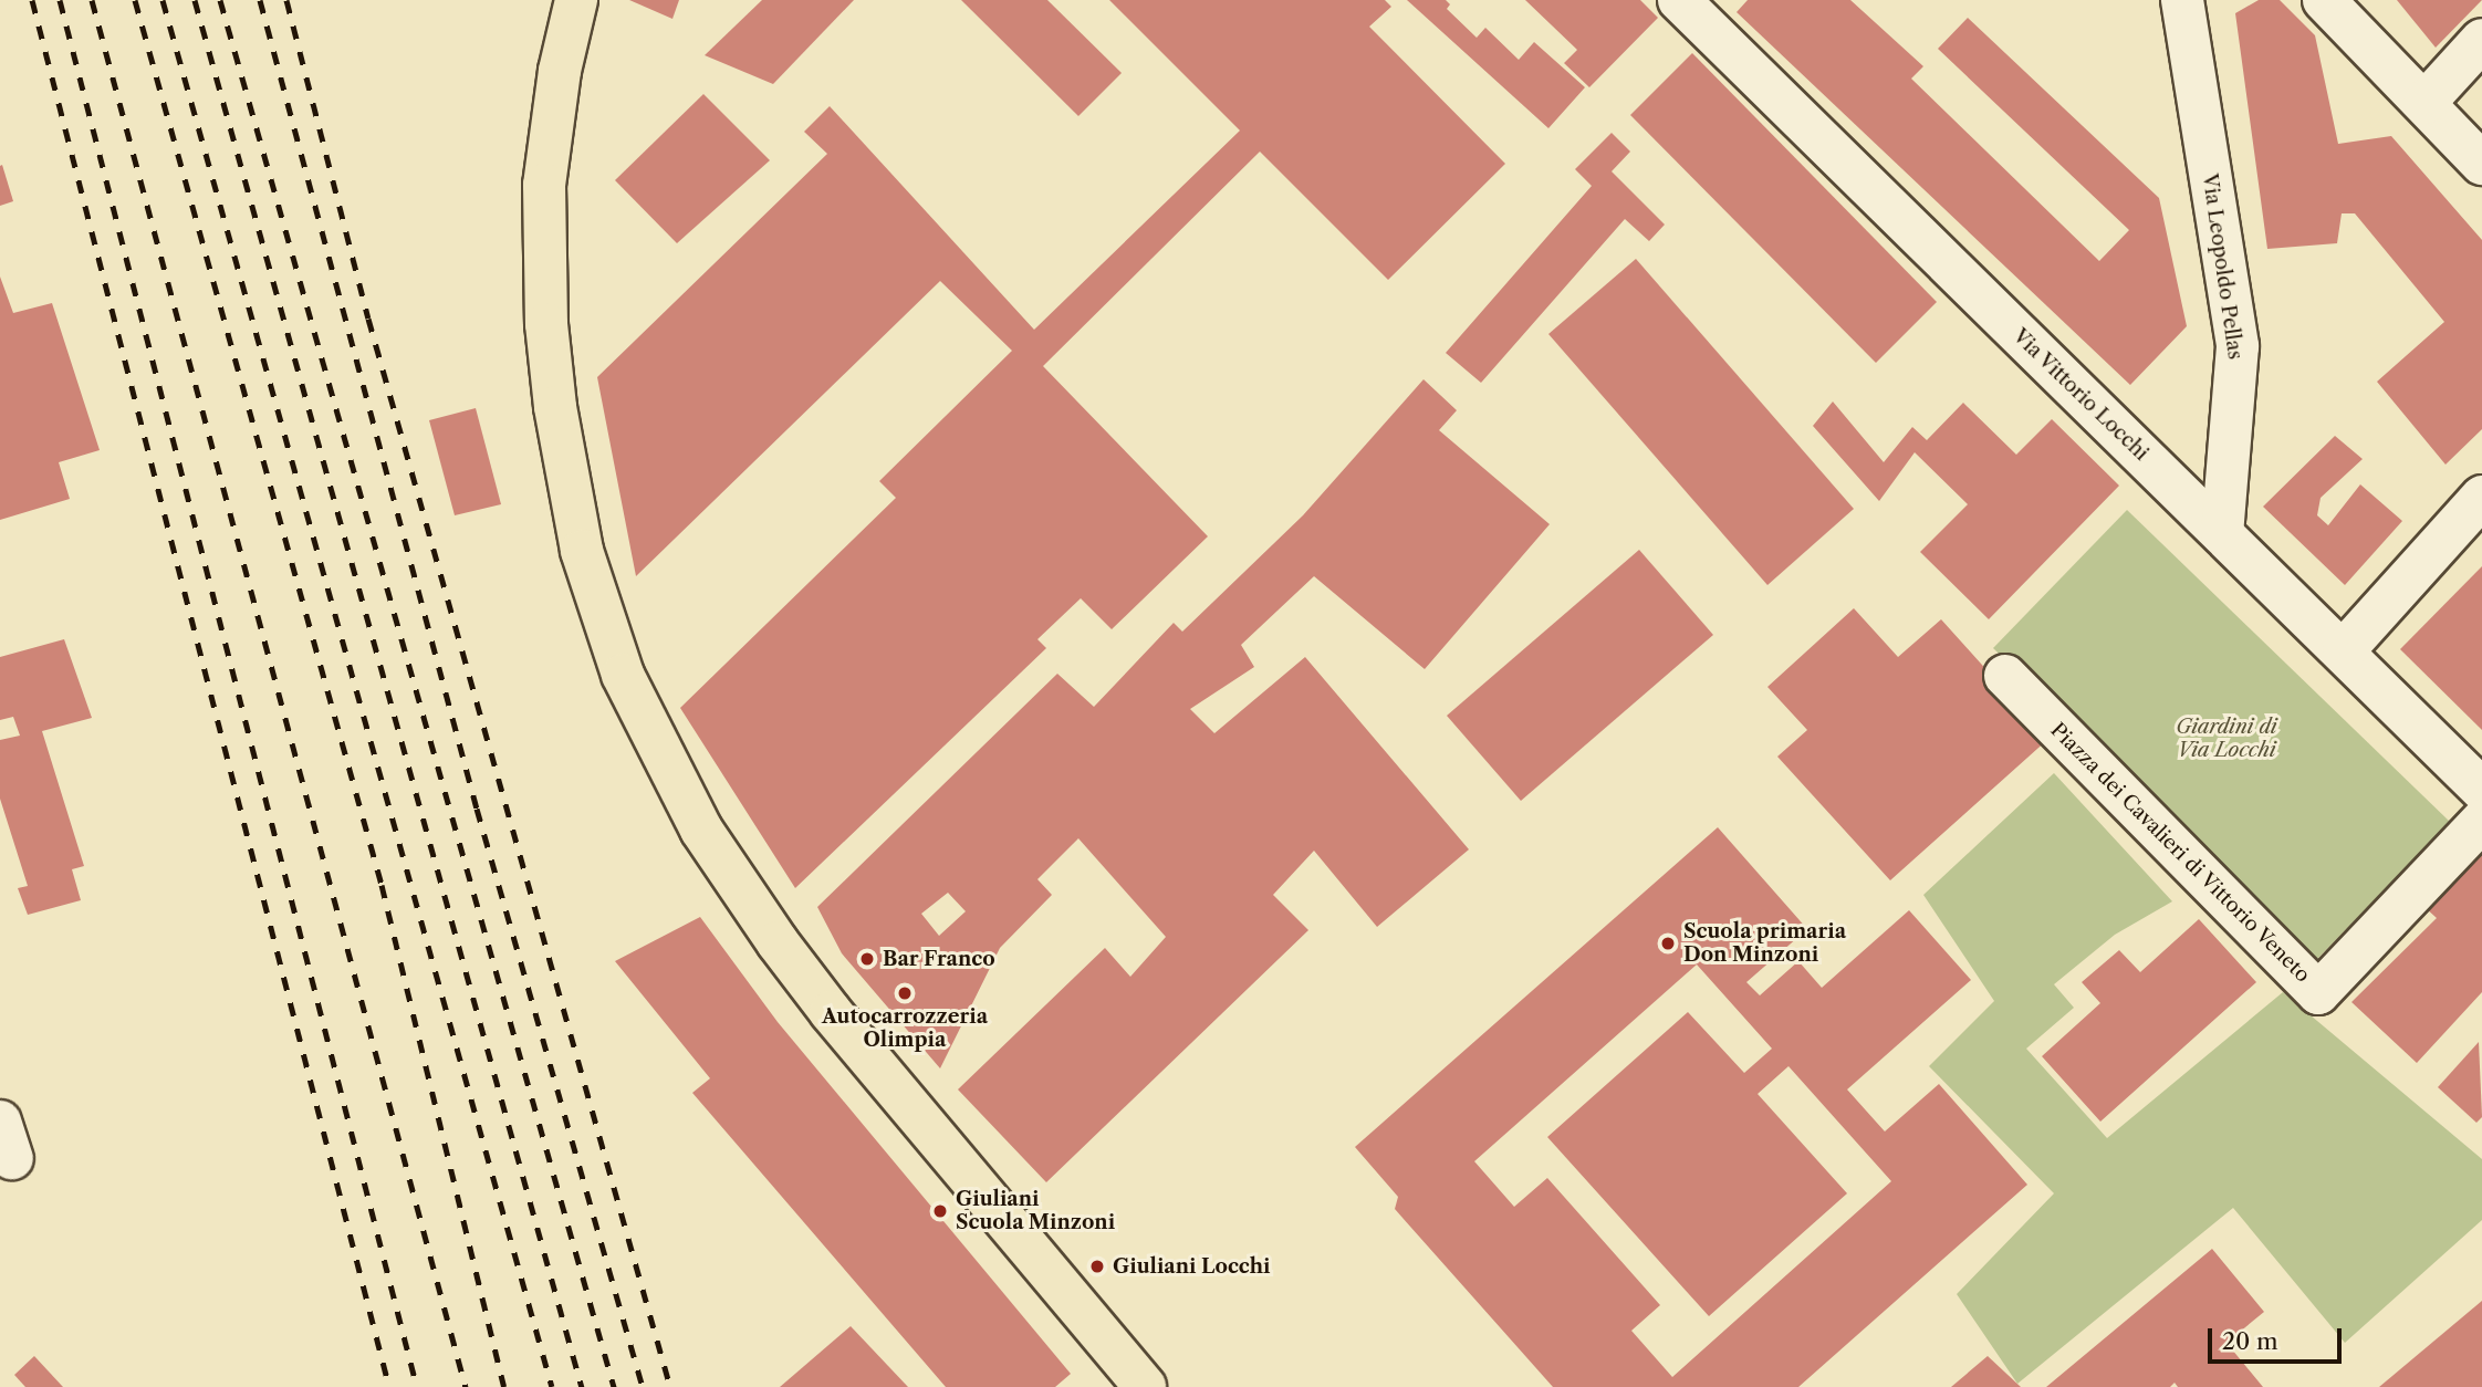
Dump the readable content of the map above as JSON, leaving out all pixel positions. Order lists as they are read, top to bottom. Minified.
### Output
{"streets":{"street":["Via Leopoldo Pellas","Via Vittorio Locchi","Piazza dei Cavalieri di Vittorio Veneto"]},"crossings":[["Via Leopoldo Pellas","Via Vittorio Locchi"]],"parks":["Giardini di Via Locchi"],"places":["Scuola primaria Don Minzoni","Bar Franco","Autocarrozzeria Olimpia","Giuliani Scuola Minzoni","Giuliani Locchi"],"scale_bar":"20 m"}
